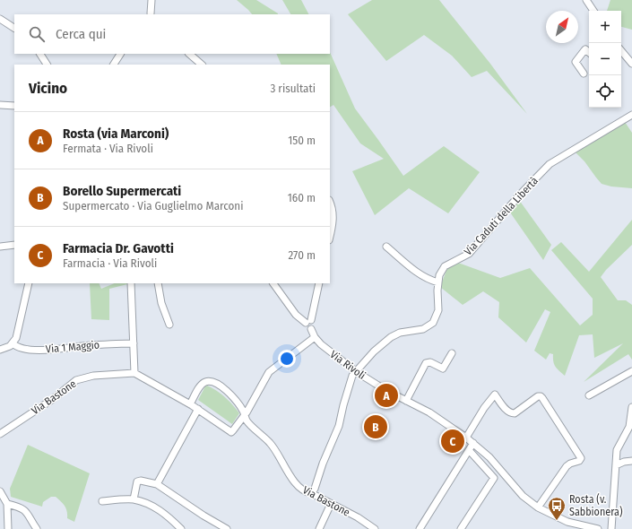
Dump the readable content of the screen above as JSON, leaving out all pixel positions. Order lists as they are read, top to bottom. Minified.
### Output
{"streets":{"street":["Via Caduti della Libertà","Via 1 Maggio","Via Rivoli","Via Bastone"]},"crossings":[["Via Caduti della Libertà","Via Rivoli"],["Via Caduti della Libertà","Via Bastone"]],"places":{"bus stop":["Rosta (v. Sabbionera)"]},"north":"top right","page":{"map_buttons":["+","−"],"search":"Cerca qui","heading":["Vicino","3 risultati"],"list":[{"mark":"A","name":"Rosta (via Marconi)","note":"Fermata · Via Rivoli","value":"150 m"},{"mark":"B","name":"Borello Supermercati","note":"Supermercato · Via Guglielmo Marconi","value":"160 m"},{"mark":"C","name":"Farmacia Dr. Gavotti","note":"Farmacia · Via Rivoli","value":"270 m"}],"pins":["A","B","C"]}}
